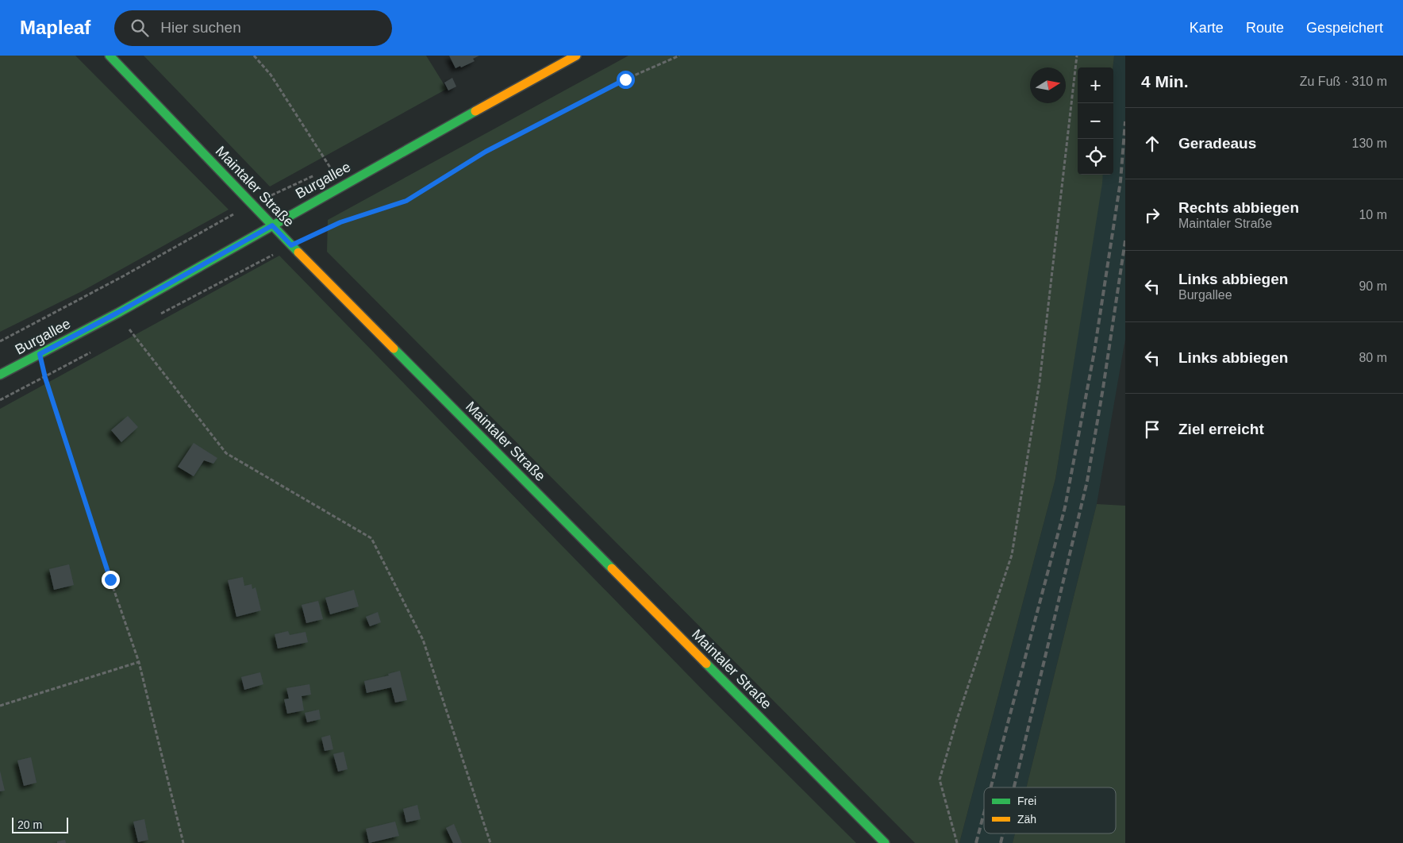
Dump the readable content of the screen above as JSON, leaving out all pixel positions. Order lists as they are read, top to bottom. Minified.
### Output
{"streets":{"main road":["Burgallee","Maintaler Straße"]},"crossings":[["Burgallee","Maintaler Straße"]],"legend":["Frei","Zäh"],"scale_bar":"20 m","north":"right","page":{"header":"Mapleaf","search":"Hier suchen","nav":["Karte","Route","Gespeichert"],"heading":["4 Min.","Zu Fuß · 310 m"],"map_buttons":["+","−"],"list":[["Geradeaus","130 m"],["Rechts abbiegen","Maintaler Straße","10 m"],["Links abbiegen","Burgallee","90 m"],["Links abbiegen","80 m"],"Ziel erreicht"],"scale":"20 m"}}
